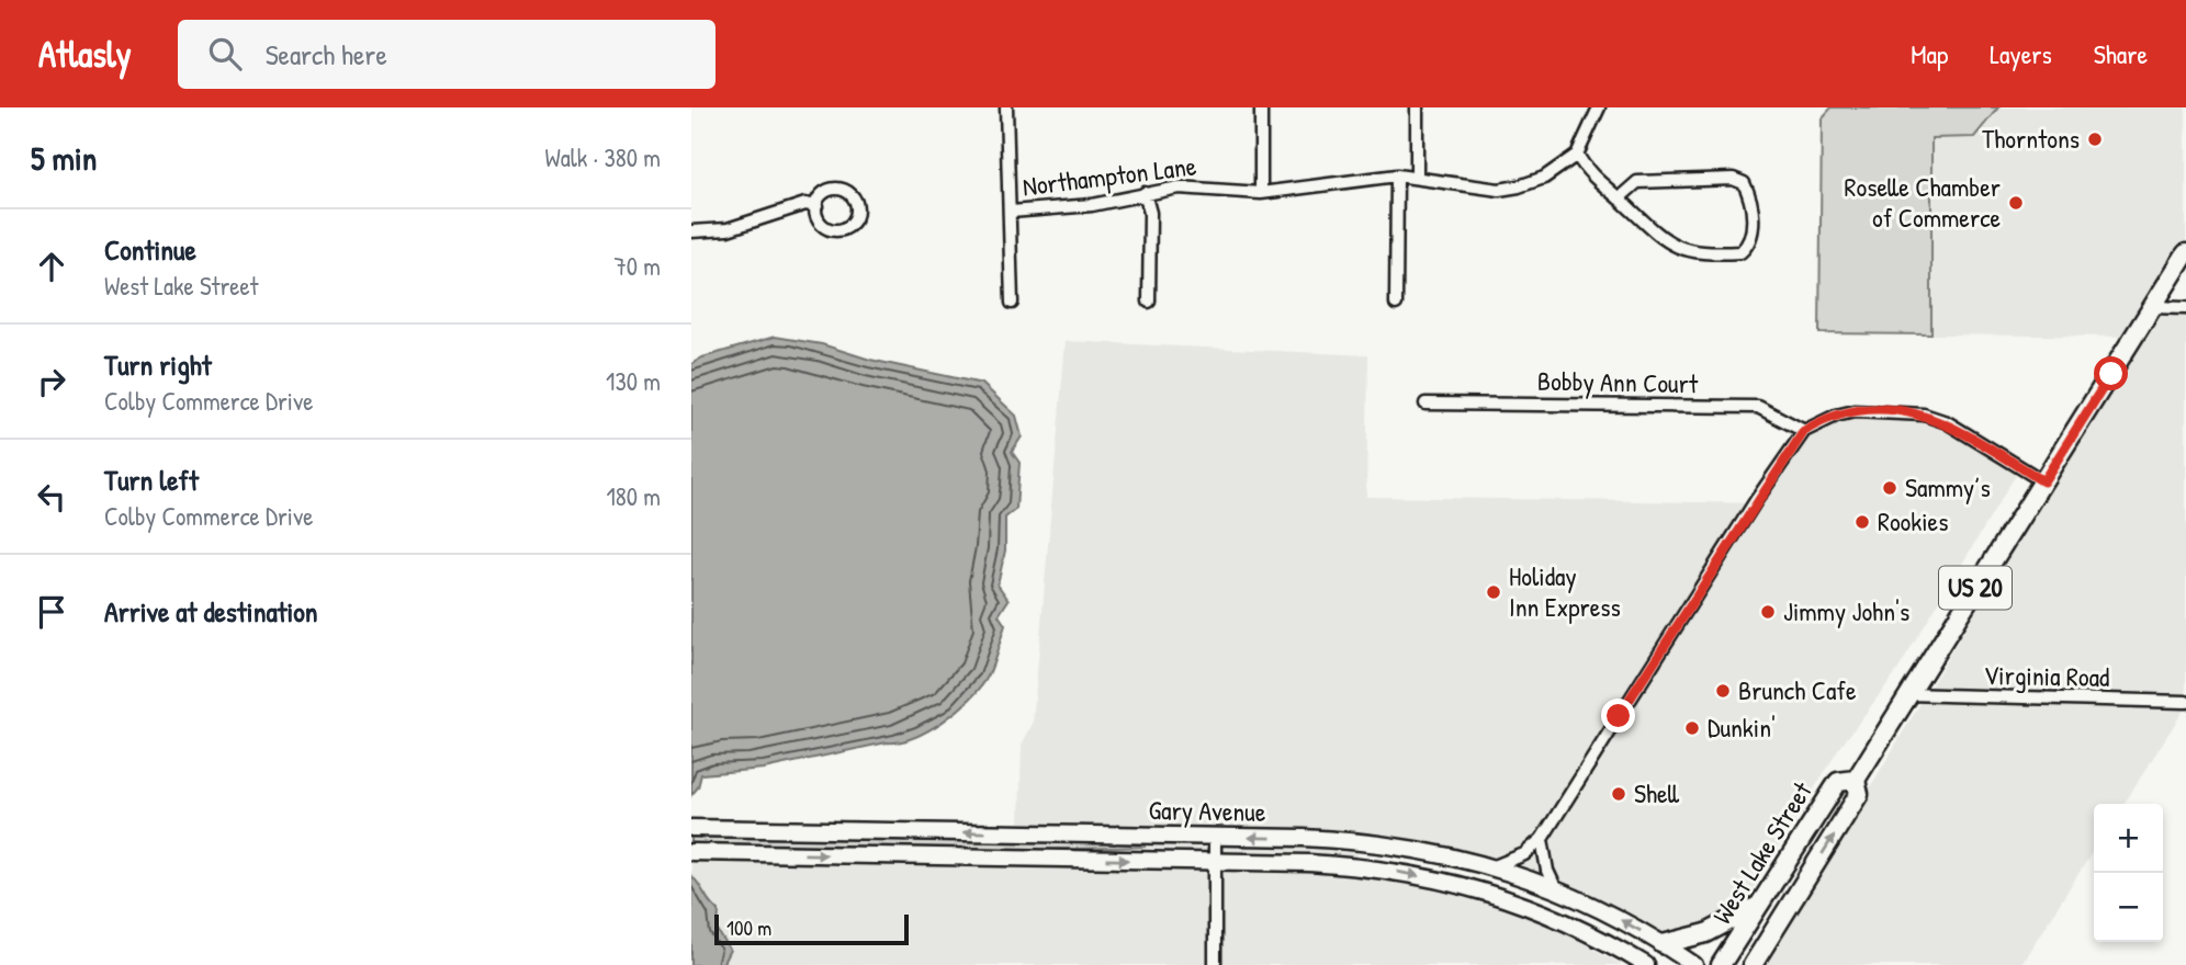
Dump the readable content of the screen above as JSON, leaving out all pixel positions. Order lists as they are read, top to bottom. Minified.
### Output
{"streets":{"main road":["US 20","Gary Avenue","West Lake Street"],"street":["Northampton Lane","Bobby Ann Court","Virginia Road"]},"crossings":[["Virginia Road","West Lake Street"]],"places":["Thorntons","Roselle Chamber of Commerce","Sammy’s","Rookies","Holiday Inn Express","Jimmy John's","Brunch Cafe","Dunkin'","Shell"],"scale_bar":"100 m","page":{"header":"Atlasly","search":"Search here","nav":["Map","Layers","Share"],"heading":["5 min","Walk · 380 m"],"list":[["Continue","West Lake Street","70 m"],["Turn right","Colby Commerce Drive","130 m"],["Turn left","Colby Commerce Drive","180 m"],"Arrive at destination"],"map_buttons":["+","−"],"scale":"100 m"}}
